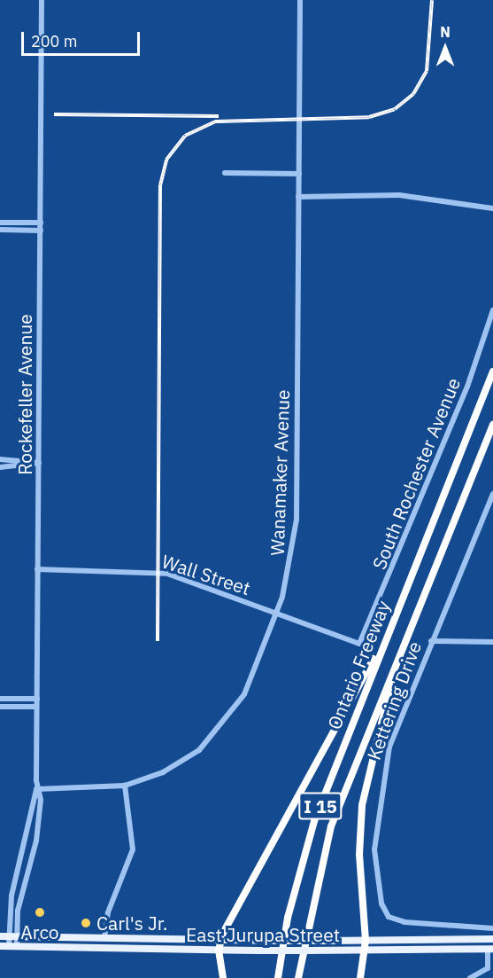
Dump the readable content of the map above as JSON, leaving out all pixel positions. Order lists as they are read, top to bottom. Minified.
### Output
{"streets":{"highway":["Ontario Freeway","I 15"],"main road":["East Jurupa Street"],"street":["Rockefeller Avenue","Wanamaker Avenue","South Rochester Avenue","Wall Street","Kettering Drive"]},"crossings":[["Rockefeller Avenue","Wanamaker Avenue"],["Rockefeller Avenue","Wall Street"],["Rockefeller Avenue","East Jurupa Street"],["Wanamaker Avenue","Wall Street"],["South Rochester Avenue","Wall Street"]],"places":["Arco","Carl's Jr."],"scale_bar":"200 m","north":"top"}
